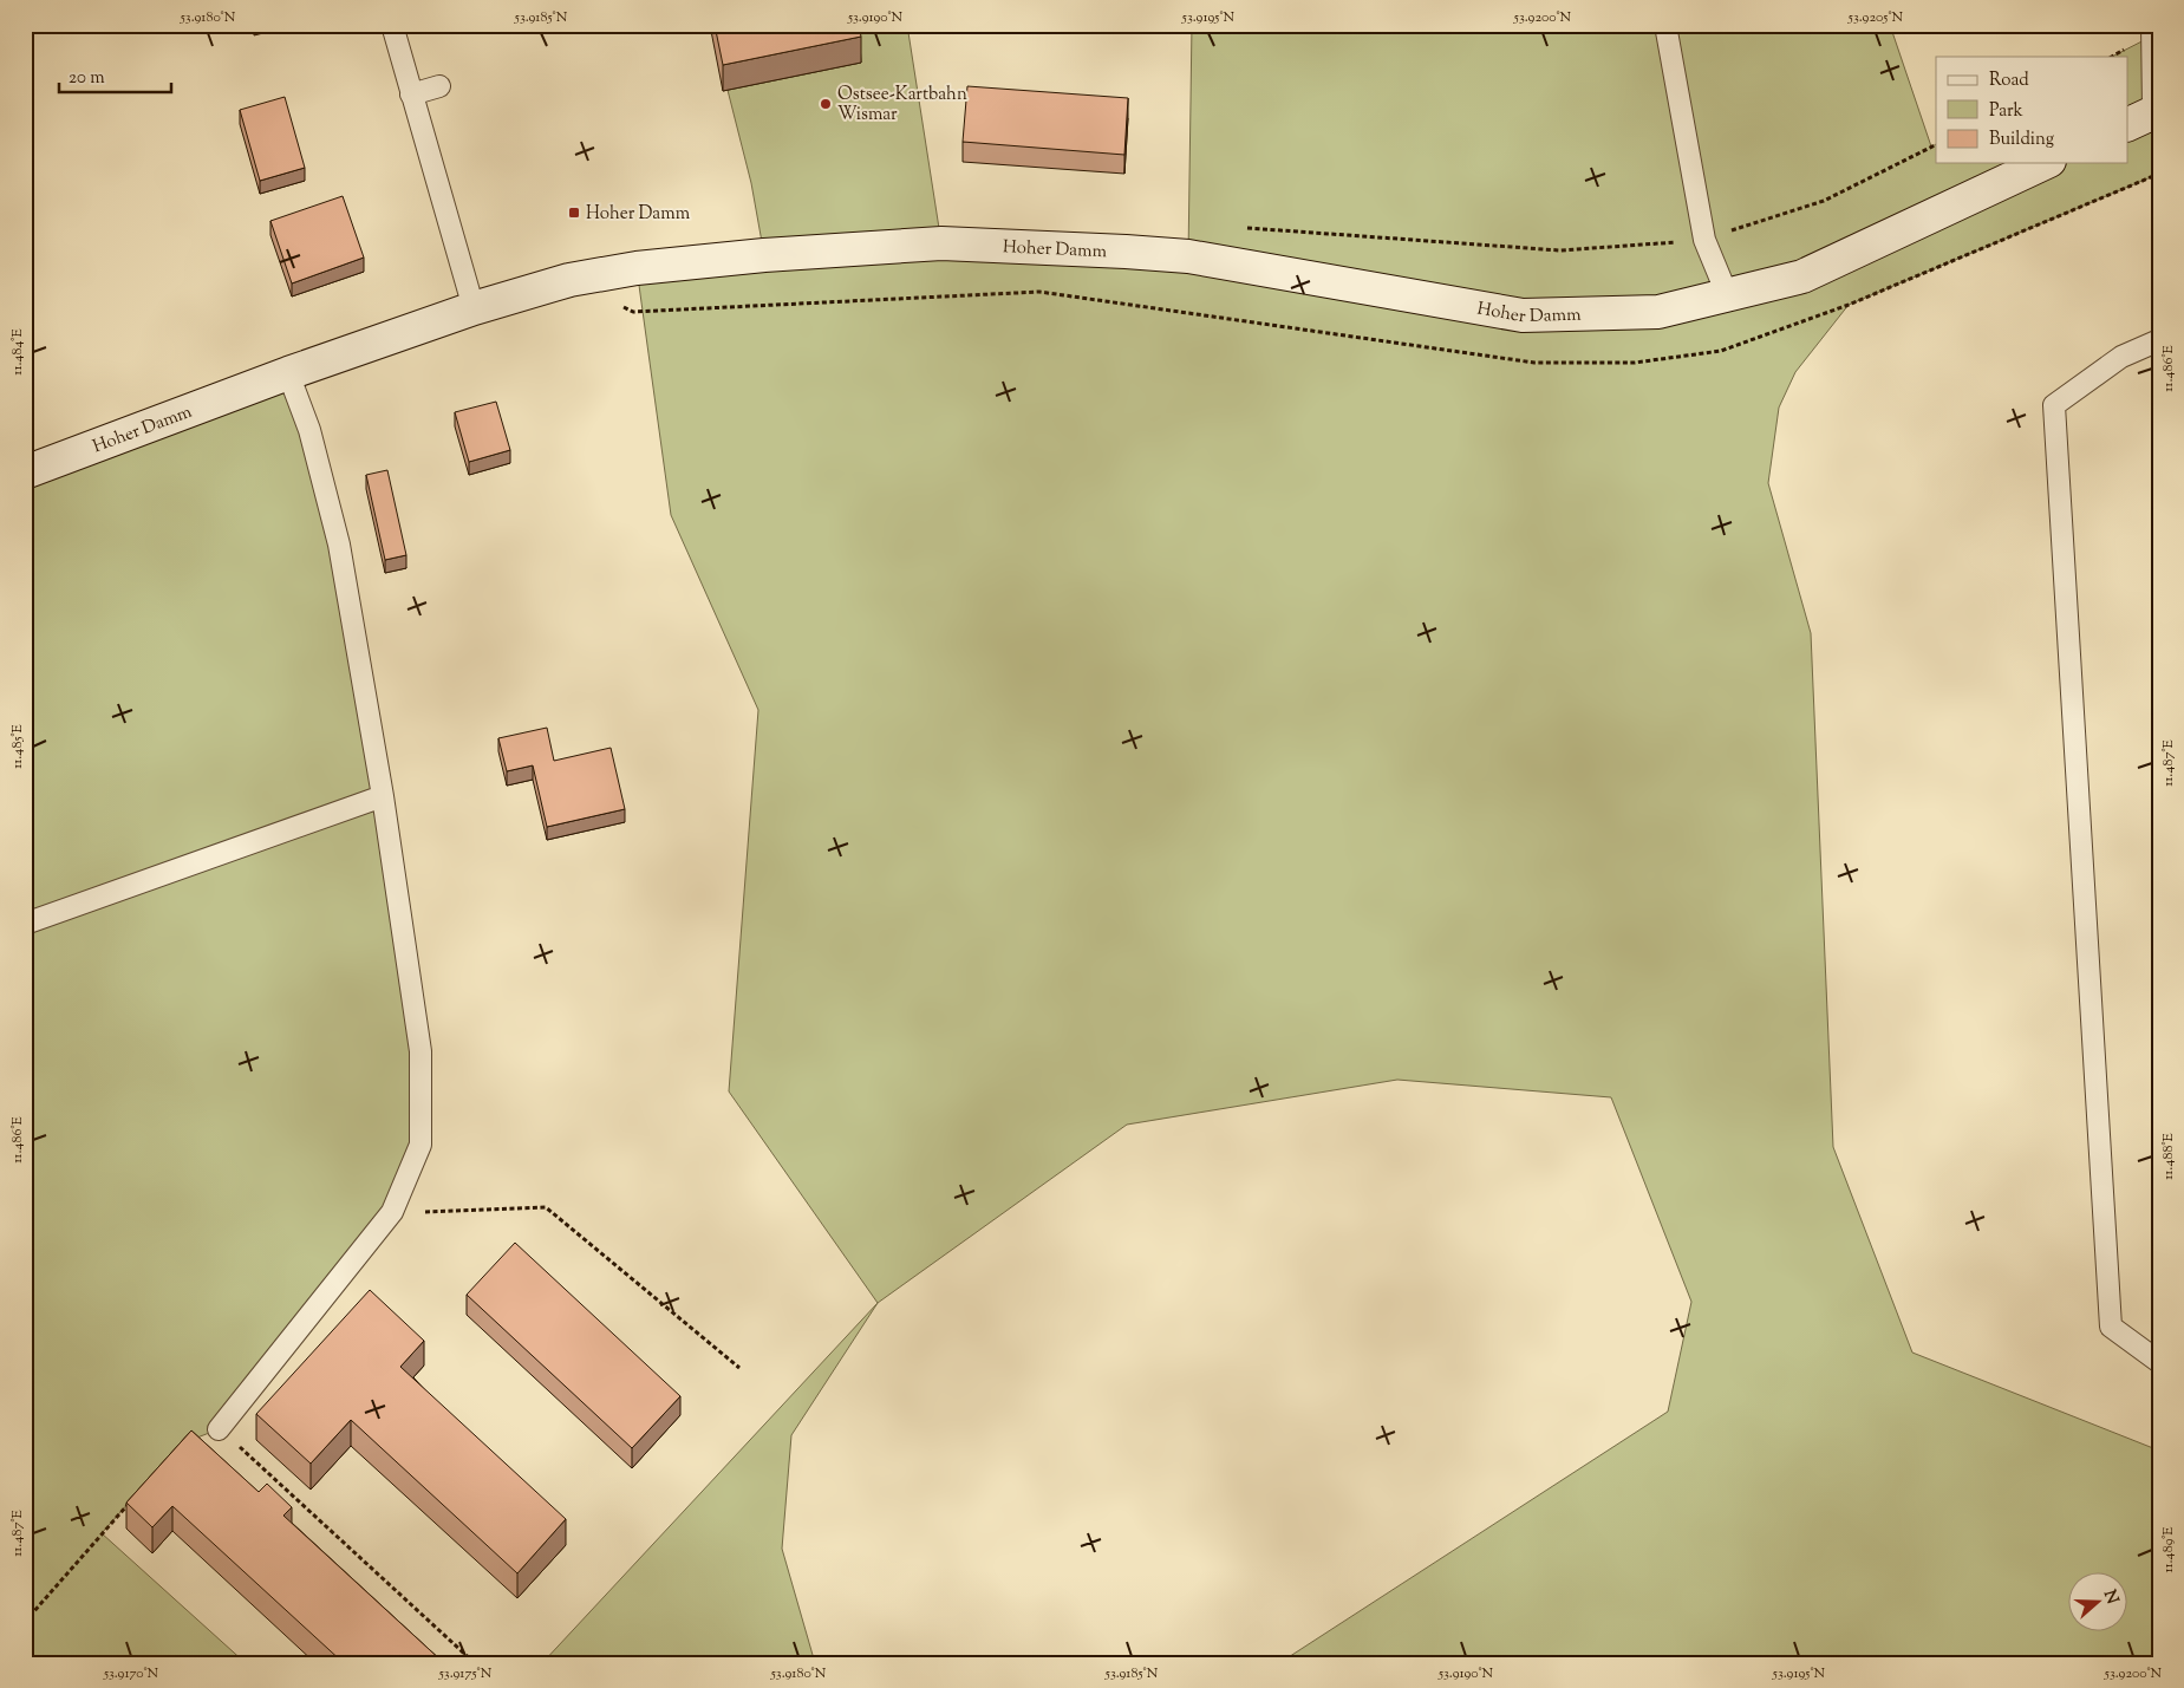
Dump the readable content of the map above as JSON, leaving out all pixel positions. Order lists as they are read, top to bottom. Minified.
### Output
{"streets":{"main road":["Hoher Damm"]},"places":{"other":["Ostsee-Kartbahn Wismar"],"transit":["Hoher Damm"]},"legend":["Road","Park","Building"],"scale_bar":"20 m","north":"right","coordinates":["53.9180°N","53.9185°N","53.9190°N","53.9195°N","53.9200°N","53.9205°N","11.484°E","11.486°E","11.485°E","11.487°E","11.488°E","11.489°E","53.9170°N","53.9175°N"]}
